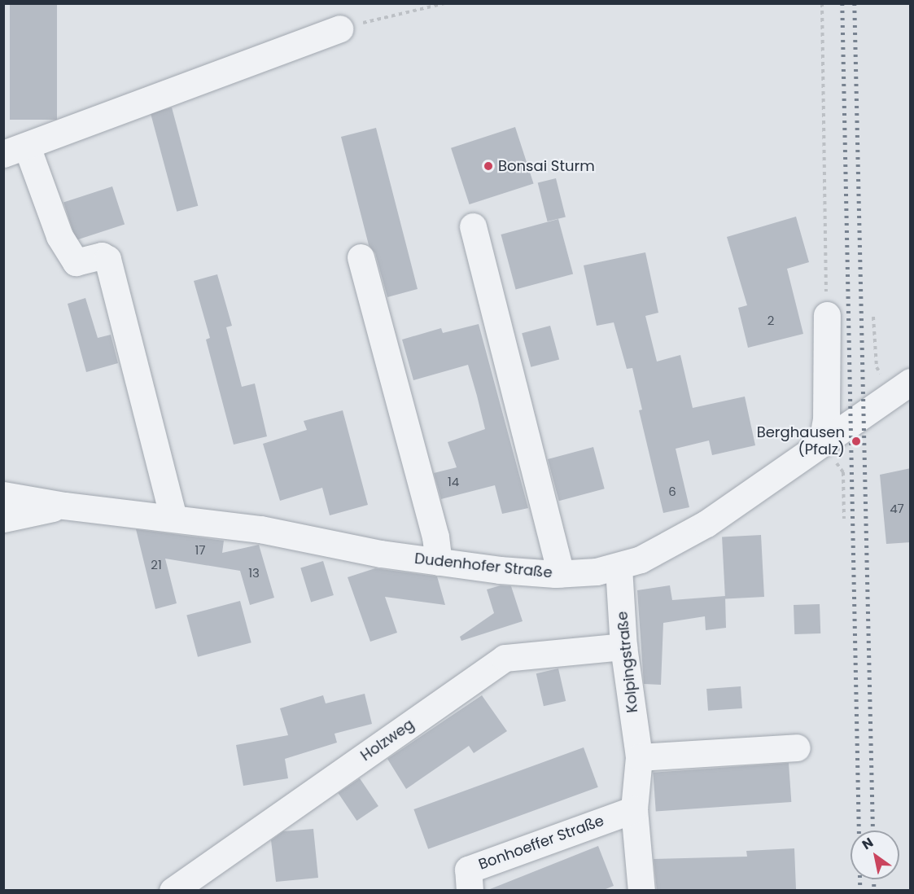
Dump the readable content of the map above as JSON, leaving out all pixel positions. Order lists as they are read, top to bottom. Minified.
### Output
{"streets":{"street":["Dudenhofer Straße","Kolpingstraße","Holzweg","Bonhoeffer Straße"]},"crossings":[["Dudenhofer Straße","Kolpingstraße"],["Kolpingstraße","Holzweg"],["Kolpingstraße","Bonhoeffer Straße"]],"places":["Bonsai Sturm","Berghausen (Pfalz)"],"house_numbers":["2","14","6","47","17","21","13"],"north":"top left"}
